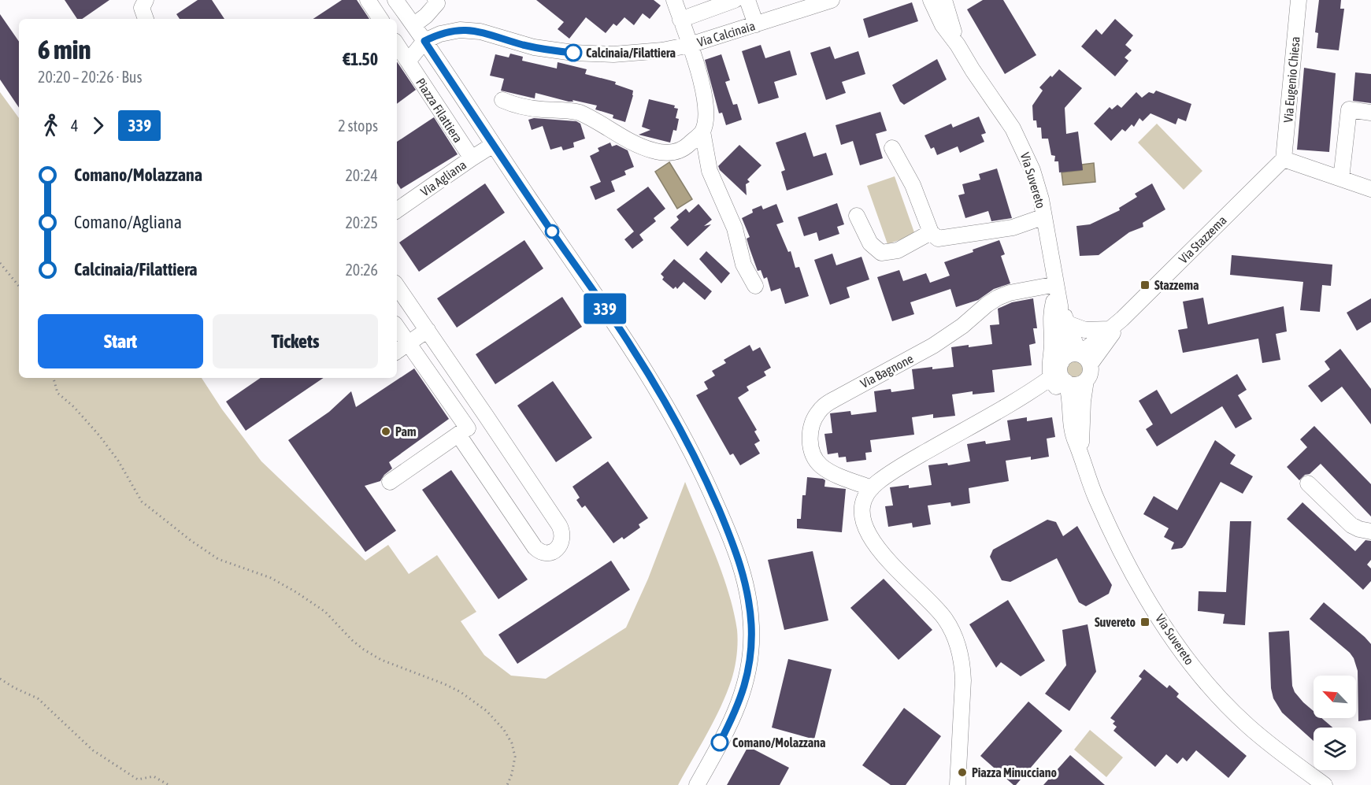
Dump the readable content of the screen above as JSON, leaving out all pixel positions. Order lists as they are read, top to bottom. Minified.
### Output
{"streets":{"street":["Via Calcinaia","Via Eugenio Chiesa","Piazza Filattiera","Via Agliana","Via Suvereto","Via Stazzema","Via Bagnone"]},"crossings":[["Via Calcinaia","Piazza Filattiera"],["Via Eugenio Chiesa","Via Stazzema"],["Piazza Filattiera","Via Agliana"],["Via Suvereto","Via Stazzema"],["Via Suvereto","Via Bagnone"]],"places":{"other":["Calcinaia/Filattiera","Pam","Comano/Molazzana","Piazza Minucciano"],"transit":["Stazzema","Suvereto"]},"lines":["bus line 339"],"north":"top left","page":{"on_map":"339","heading":["6 min","20:20 – 20:26 · Bus","€1.50"],"legs":["4","339","2 stops"],"list":[{"name":"Comano/Molazzana","value":"20:24"},{"name":"Comano/Agliana","value":"20:25"},{"name":"Calcinaia/Filattiera","value":"20:26"}],"buttons":["Start","Tickets"]}}
